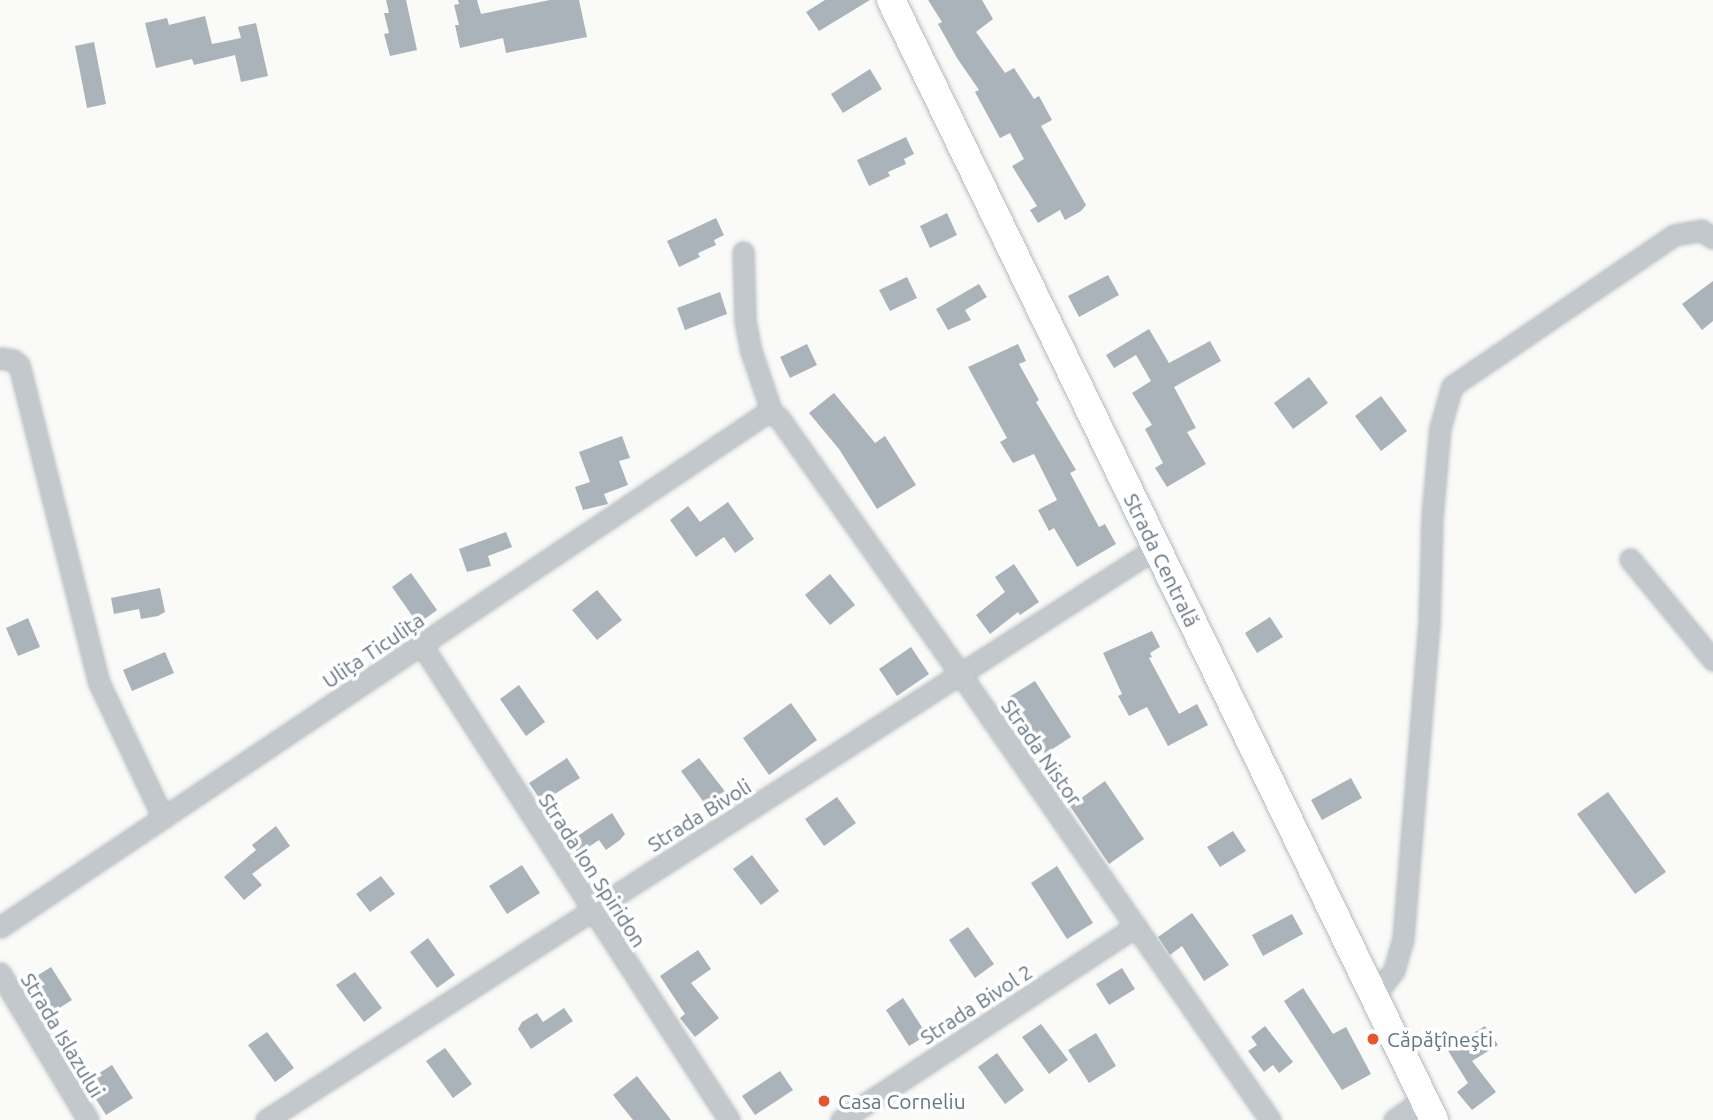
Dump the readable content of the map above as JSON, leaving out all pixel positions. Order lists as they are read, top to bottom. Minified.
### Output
{"streets":{"main road":["Strada Centrală"],"street":["Ulița Ticulița","Strada Nistor","Strada Bivoli","Strada Ion Spiridon","Strada Bivol 2","Strada Islazului"]},"crossings":[["Strada Centrală","Strada Bivoli"],["Ulița Ticulița","Strada Nistor"],["Ulița Ticulița","Strada Ion Spiridon"],["Strada Nistor","Strada Bivoli"],["Strada Nistor","Strada Bivol 2"],["Strada Bivoli","Strada Ion Spiridon"]],"places":["Căpăţîneşti","Casa Corneliu"]}
